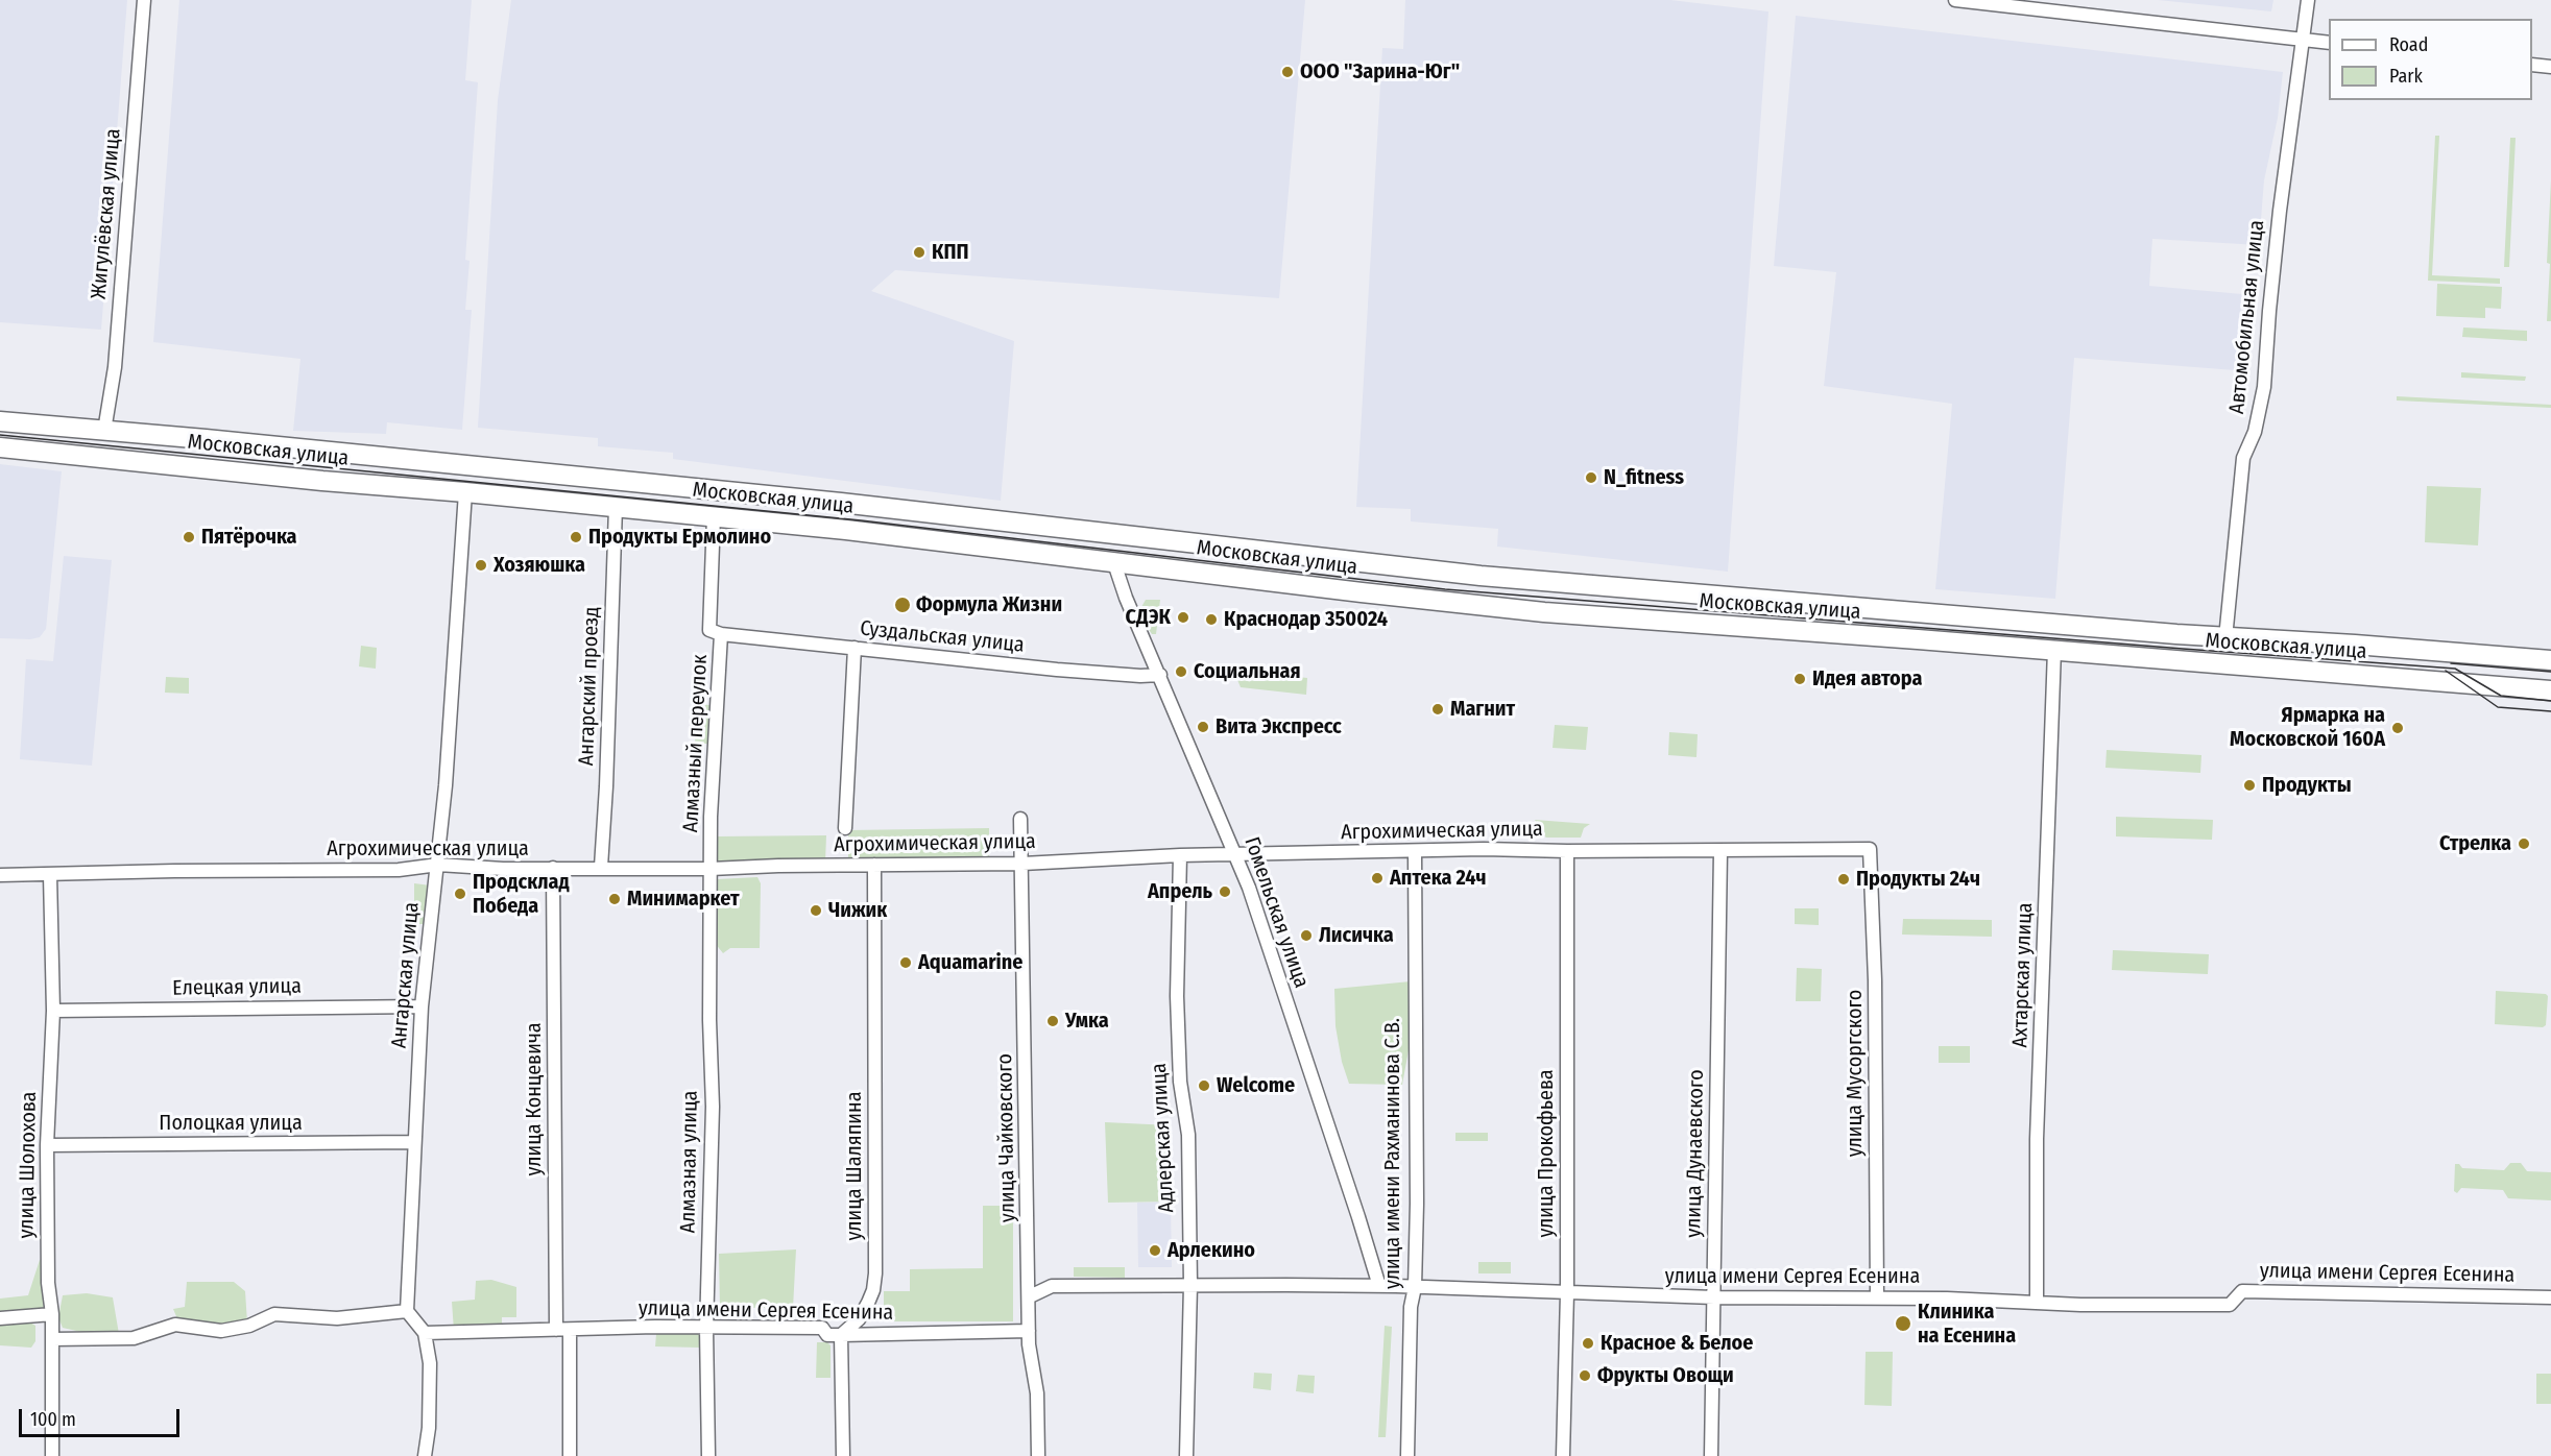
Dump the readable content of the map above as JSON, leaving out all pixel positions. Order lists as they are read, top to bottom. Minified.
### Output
{"streets":{"street":["Жигулёвская улица","Автомобильная улица","Московская улица","Суздальская улица","Ангарский проезд","Алмазный переулок","Агрохимическая улица","Гомельская улица","Ангарская улица","Ахтарская улица","Елецкая улица","улица Мусоргского","улица Концевича","Полоцкая улица","улица Чайковского","Адлерская улица","улица имени Рахманинова С.В.","улица Прокофьева","улица Дунаевского","Алмазная улица","улица Шолохова","улица Шаляпина","улица имени Сергея Есенина"]},"crossings":[["Жигулёвская улица","Московская улица"],["Автомобильная улица","Московская улица"],["Московская улица","Ангарский проезд"],["Московская улица","Алмазный переулок"],["Московская улица","Гомельская улица"],["Московская улица","Ангарская улица"],["Московская улица","Ахтарская улица"],["Суздальская улица","Алмазный переулок"],["Суздальская улица","Гомельская улица"],["Ангарский проезд","Агрохимическая улица"],["Алмазный переулок","Агрохимическая улица"],["Алмазный переулок","Алмазная улица"],["Агрохимическая улица","Гомельская улица"],["Агрохимическая улица","Ангарская улица"],["Агрохимическая улица","улица Мусоргского"],["Агрохимическая улица","улица Концевича"],["Агрохимическая улица","улица Чайковского"],["Агрохимическая улица","Адлерская улица"],["Агрохимическая улица","улица имени Рахманинова С.В."],["Агрохимическая улица","улица Прокофьева"],["Агрохимическая улица","улица Дунаевского"],["Агрохимическая улица","Алмазная улица"],["Агрохимическая улица","улица Шолохова"],["Агрохимическая улица","улица Шаляпина"],["Гомельская улица","улица имени Сергея Есенина"],["Ангарская улица","Елецкая улица"],["Ангарская улица","Полоцкая улица"],["Ахтарская улица","улица имени Сергея Есенина"],["Елецкая улица","улица Шолохова"],["улица Мусоргского","улица имени Сергея Есенина"],["улица Концевича","улица имени Сергея Есенина"],["Полоцкая улица","улица Шолохова"],["улица Чайковского","улица имени Сергея Есенина"],["Адлерская улица","улица имени Сергея Есенина"],["улица имени Рахманинова С.В.","улица имени Сергея Есенина"],["улица Прокофьева","улица имени Сергея Есенина"],["улица Дунаевского","улица имени Сергея Есенина"],["Алмазная улица","улица имени Сергея Есенина"],["улица Шаляпина","улица имени Сергея Есенина"]],"places":["ООО \"Зарина-Юг\"","КПП","N_fitness","Пятёрочка","Продукты Ермолино","Хозяюшка","Формула Жизни","СДЭК","Краснодар 350024","Социальная","Идея автора","Магнит","Вита Экспресс","Ярмарка на Московской 160А","Продукты","Стрелка","Аптека 24ч","Продукты 24ч","Апрель","Продсклад Победа","Минимаркет","Чижик","Лисичка","Aquamarine","Умка","Welcome","Арлекино","Клиника на Есенина","Красное & Белое","Фрукты Овощи"],"legend":["Road","Park"],"scale_bar":"100 m"}
